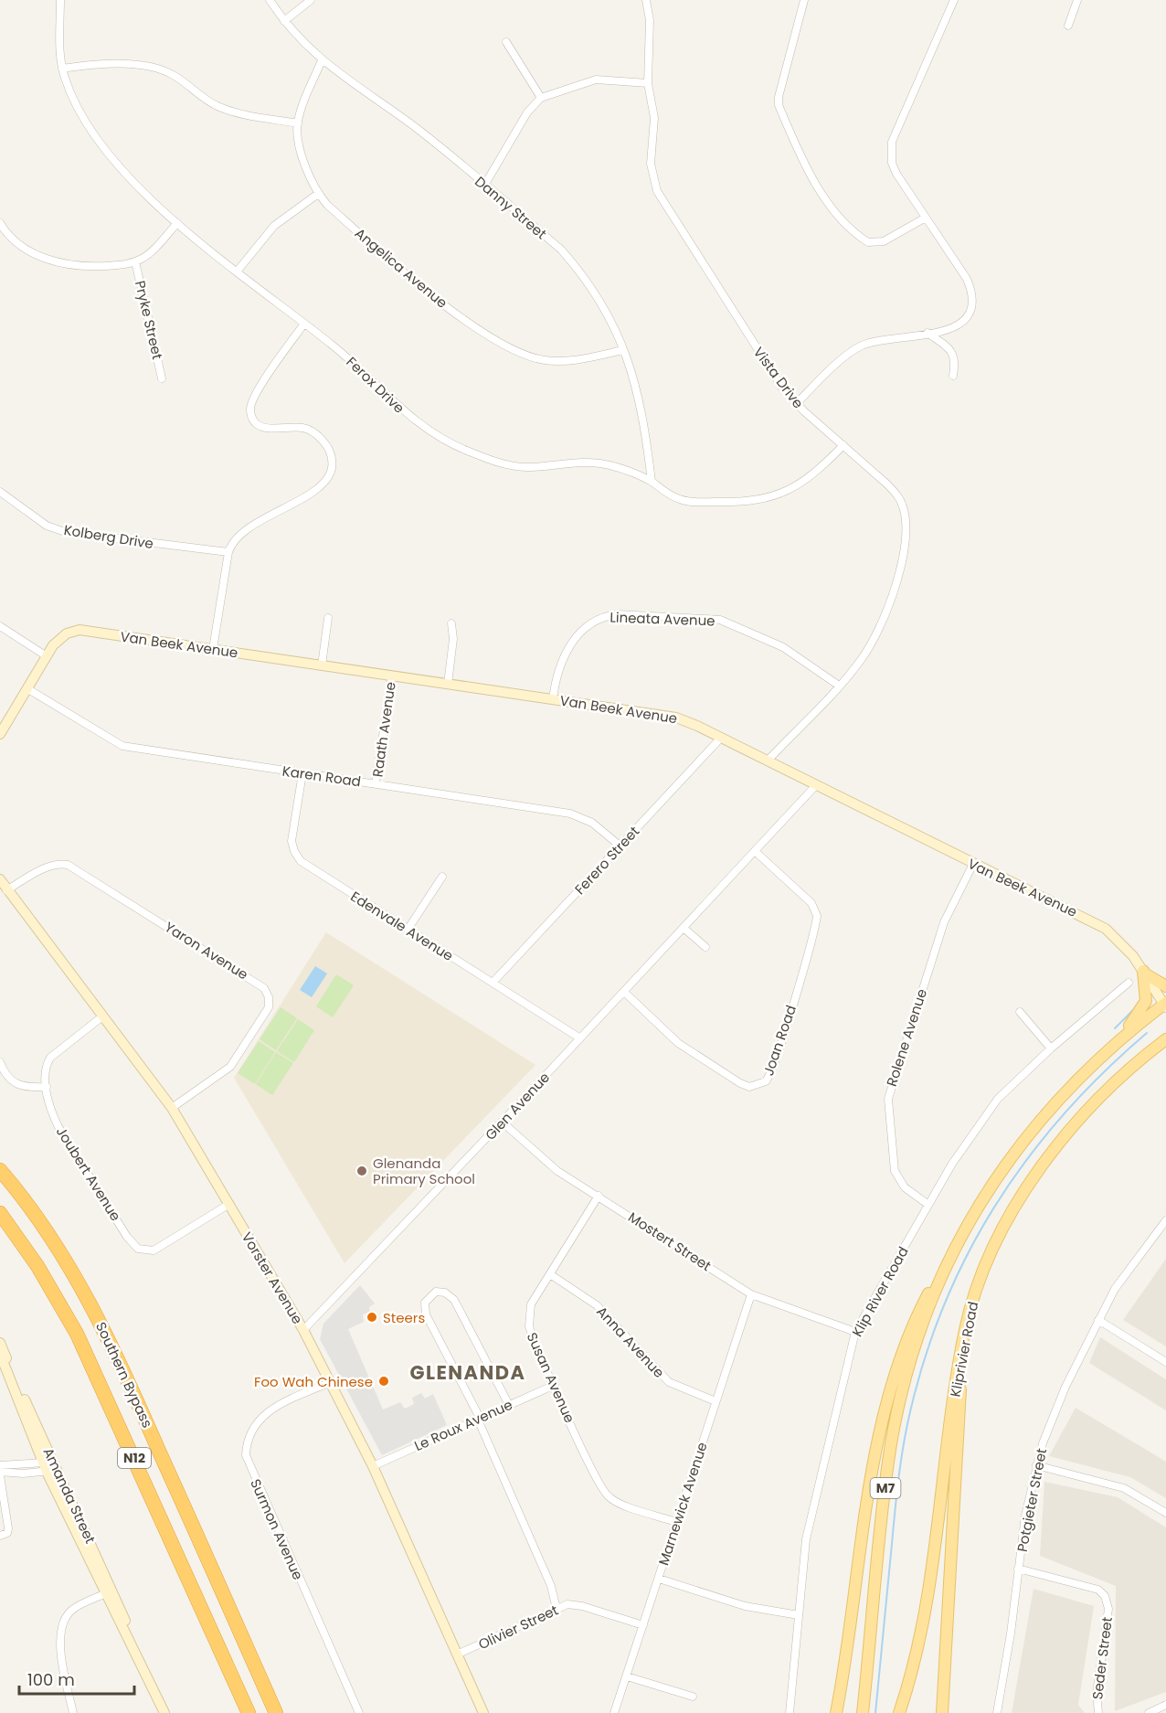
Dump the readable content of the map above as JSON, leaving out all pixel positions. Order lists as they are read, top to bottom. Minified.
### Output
{"streets":{"highway":["Southern Bypass","N12"],"main road":["Kliprivier Road","M7"],"street":["Danny Street","Angelica Avenue","Pryke Street","Vista Drive","Ferox Drive","Kolberg Drive","Lineata Avenue","Van Beek Avenue","Raath Avenue","Karen Road","Ferero Street","Edenvale Avenue","Yaron Avenue","Rolene Avenue","Joan Road","Glen Avenue","Joubert Avenue","Mostert Street","Vorster Avenue","Klip River Road","Anna Avenue","Susan Avenue","Le Roux Avenue","Amanda Street","Potgieter Street","Marnewick Avenue","Surmon Avenue","Olivier Street","Seder Street"]},"crossings":[["Danny Street","Angelica Avenue"],["Danny Street","Ferox Drive"],["Vista Drive","Ferox Drive"],["Vista Drive","Lineata Avenue"],["Vista Drive","Van Beek Avenue"],["Lineata Avenue","Van Beek Avenue"],["Van Beek Avenue","Raath Avenue"],["Van Beek Avenue","Ferero Street"],["Van Beek Avenue","Rolene Avenue"],["Van Beek Avenue","Glen Avenue"],["Van Beek Avenue","M7"],["Raath Avenue","Karen Road"],["Karen Road","Ferero Street"],["Karen Road","Edenvale Avenue"],["Ferero Street","Edenvale Avenue"],["Edenvale Avenue","Glen Avenue"],["Yaron Avenue","Vorster Avenue"],["Rolene Avenue","Klip River Road"],["Joan Road","Glen Avenue"],["Glen Avenue","Mostert Street"],["Glen Avenue","Vorster Avenue"],["Joubert Avenue","Vorster Avenue"],["Mostert Street","Klip River Road"],["Mostert Street","Susan Avenue"],["Mostert Street","Marnewick Avenue"],["Vorster Avenue","Le Roux Avenue"],["Vorster Avenue","Surmon Avenue"],["Vorster Avenue","Olivier Street"],["Anna Avenue","Susan Avenue"],["Anna Avenue","Marnewick Avenue"],["Susan Avenue","Le Roux Avenue"],["Susan Avenue","Marnewick Avenue"],["Potgieter Street","Seder Street"],["Marnewick Avenue","Olivier Street"]],"districts":["GLENANDA"],"places":["Glenanda Primary School","Steers","Foo Wah Chinese"],"scale_bar":"100 m"}
